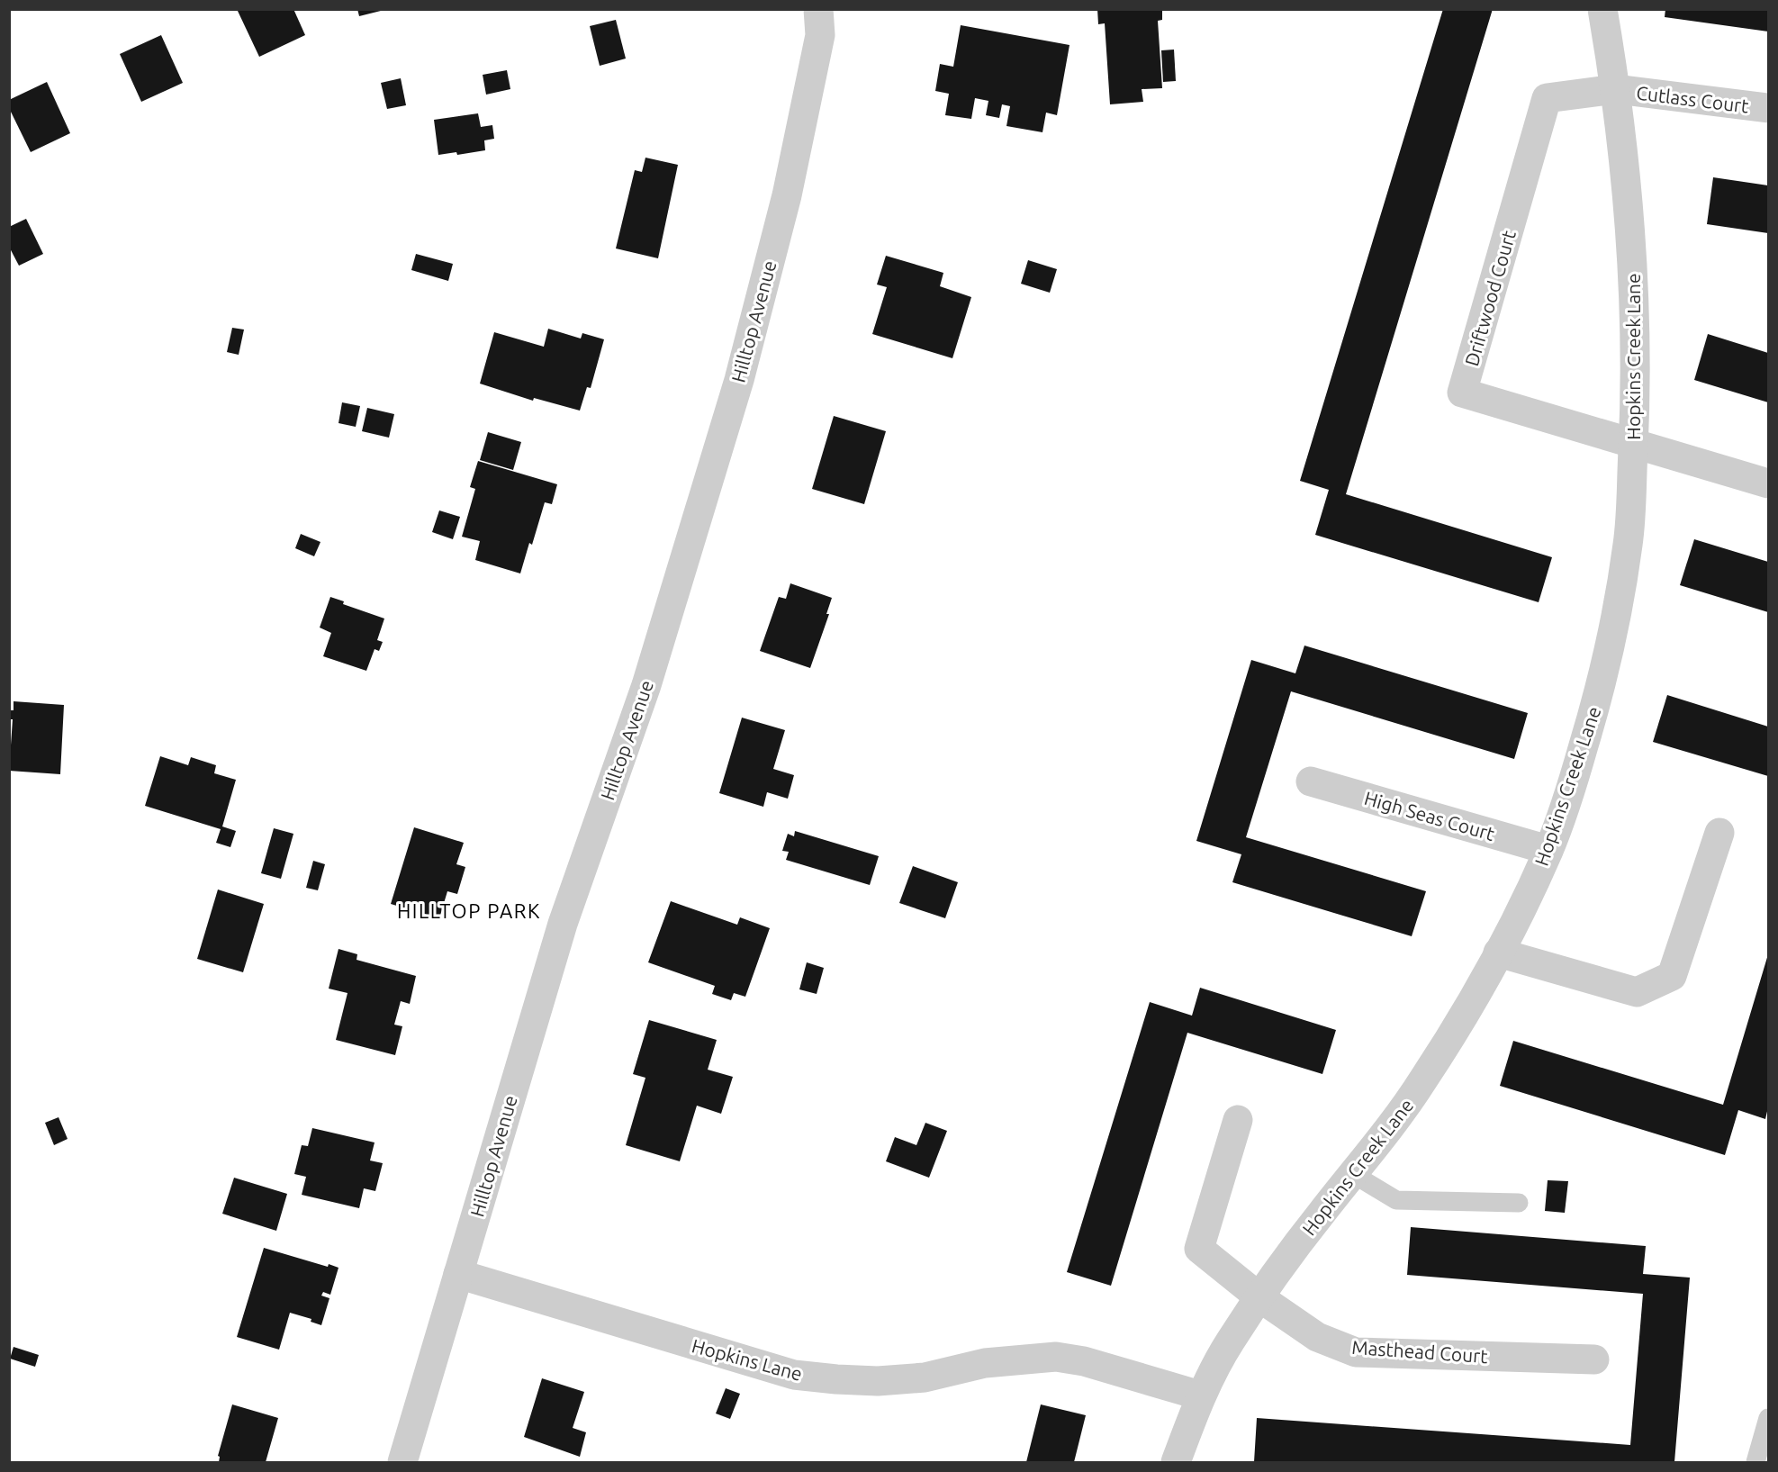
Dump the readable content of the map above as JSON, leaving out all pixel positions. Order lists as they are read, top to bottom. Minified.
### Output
{"streets":{"street":["Cutlass Court","Driftwood Court","Hilltop Avenue","Hopkins Creek Lane","High Seas Court","Masthead Court","Hopkins Lane"]},"crossings":[["Cutlass Court","Driftwood Court"],["Cutlass Court","Hopkins Creek Lane"],["Driftwood Court","Hopkins Creek Lane"],["Hilltop Avenue","Hopkins Lane"],["Hopkins Creek Lane","High Seas Court"],["Hopkins Creek Lane","Masthead Court"],["Hopkins Creek Lane","Hopkins Lane"]],"districts":["HILLTOP PARK"]}
